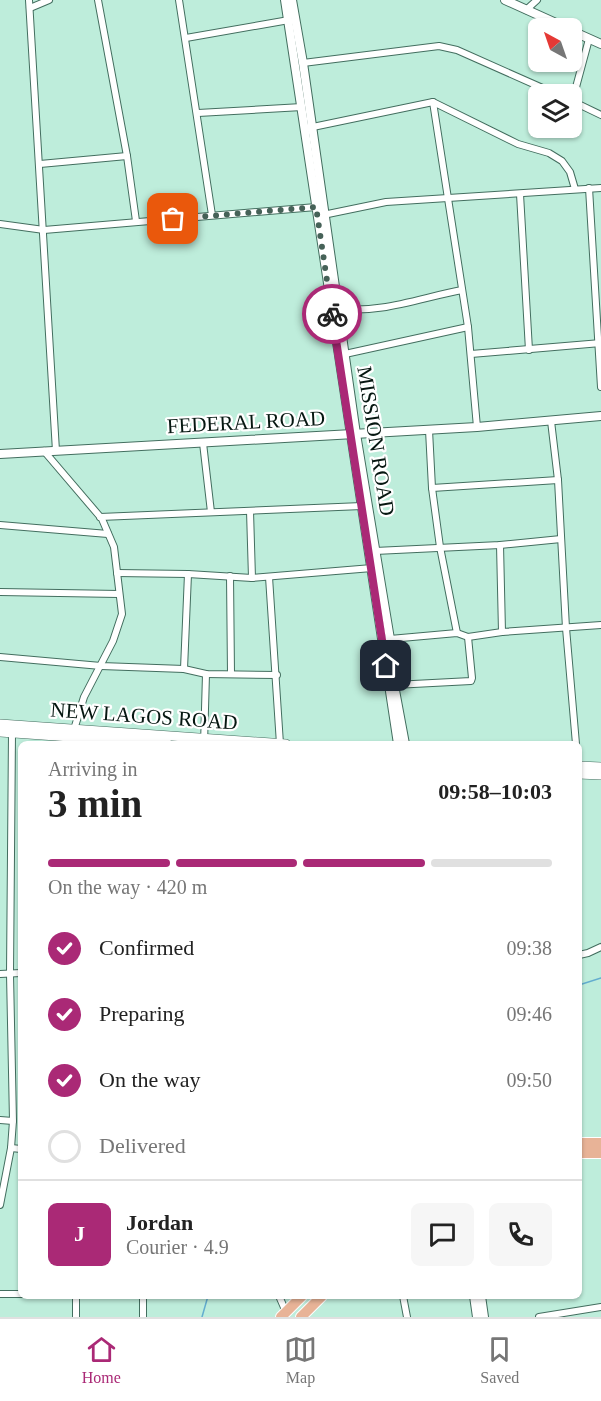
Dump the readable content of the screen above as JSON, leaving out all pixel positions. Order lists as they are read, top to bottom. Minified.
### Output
{"streets":{"main road":["NEW LAGOS ROAD"],"street":["FEDERAL ROAD","MISSION ROAD"]},"crossings":[["FEDERAL ROAD","MISSION ROAD"]],"north":"top left","page":{"heading":["3 min","Arriving in","09:58–10:03"],"panel":["Jordan","Courier · 4.9"],"bar":"On the way · 420 m","list":[["Confirmed","09:38"],["Preparing","09:46"],["On the way","09:50"],"Delivered"],"round":"J","tabs":["Home","Map","Saved"]}}
